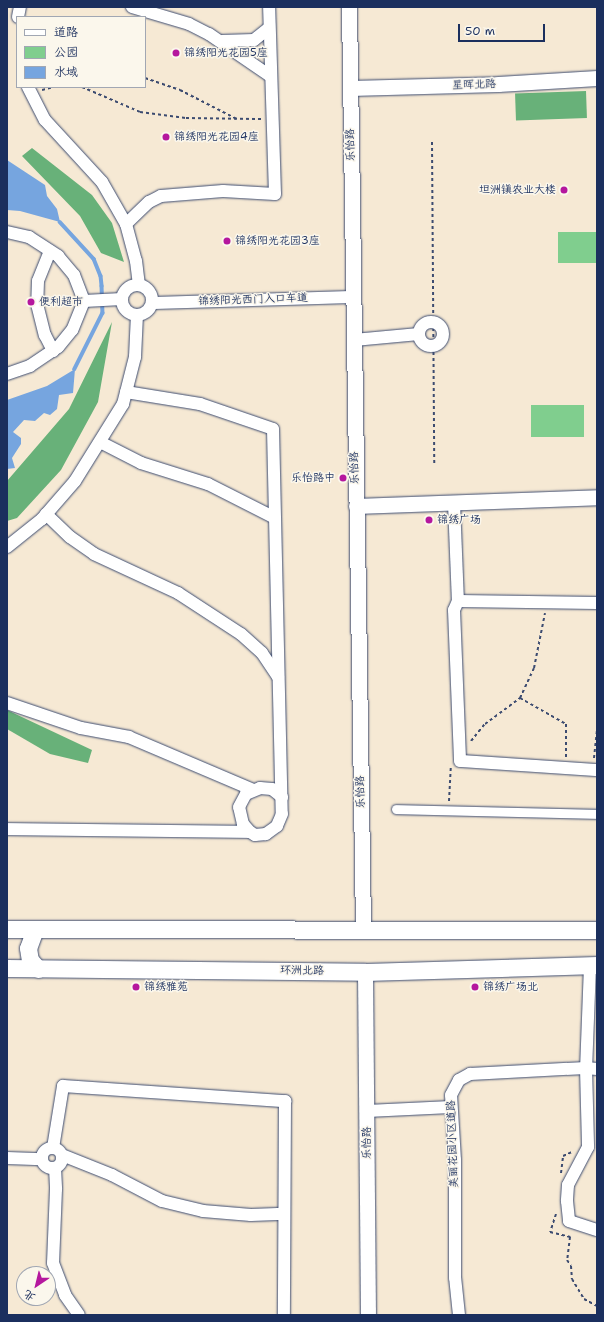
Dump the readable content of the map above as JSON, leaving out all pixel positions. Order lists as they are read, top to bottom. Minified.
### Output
{"streets":{"main road":["环洲北路"],"street":["星晖北路","乐怡路","锦绣阳光西门入口车道","美丽花园小区道路"]},"crossings":[["星晖北路","乐怡路"],["乐怡路","锦绣阳光西门入口车道"],["乐怡路","环洲北路"]],"places":["锦绣阳光花园5座","锦绣阳光花园4座","坦洲镇农业大楼","锦绣阳光花园3座","便利超市","乐怡路中","锦绣广场","锦绣雅苑","锦绣广场北"],"legend":["道路","公园","水域"],"scale_bar":"50 m","north":"bottom left"}
